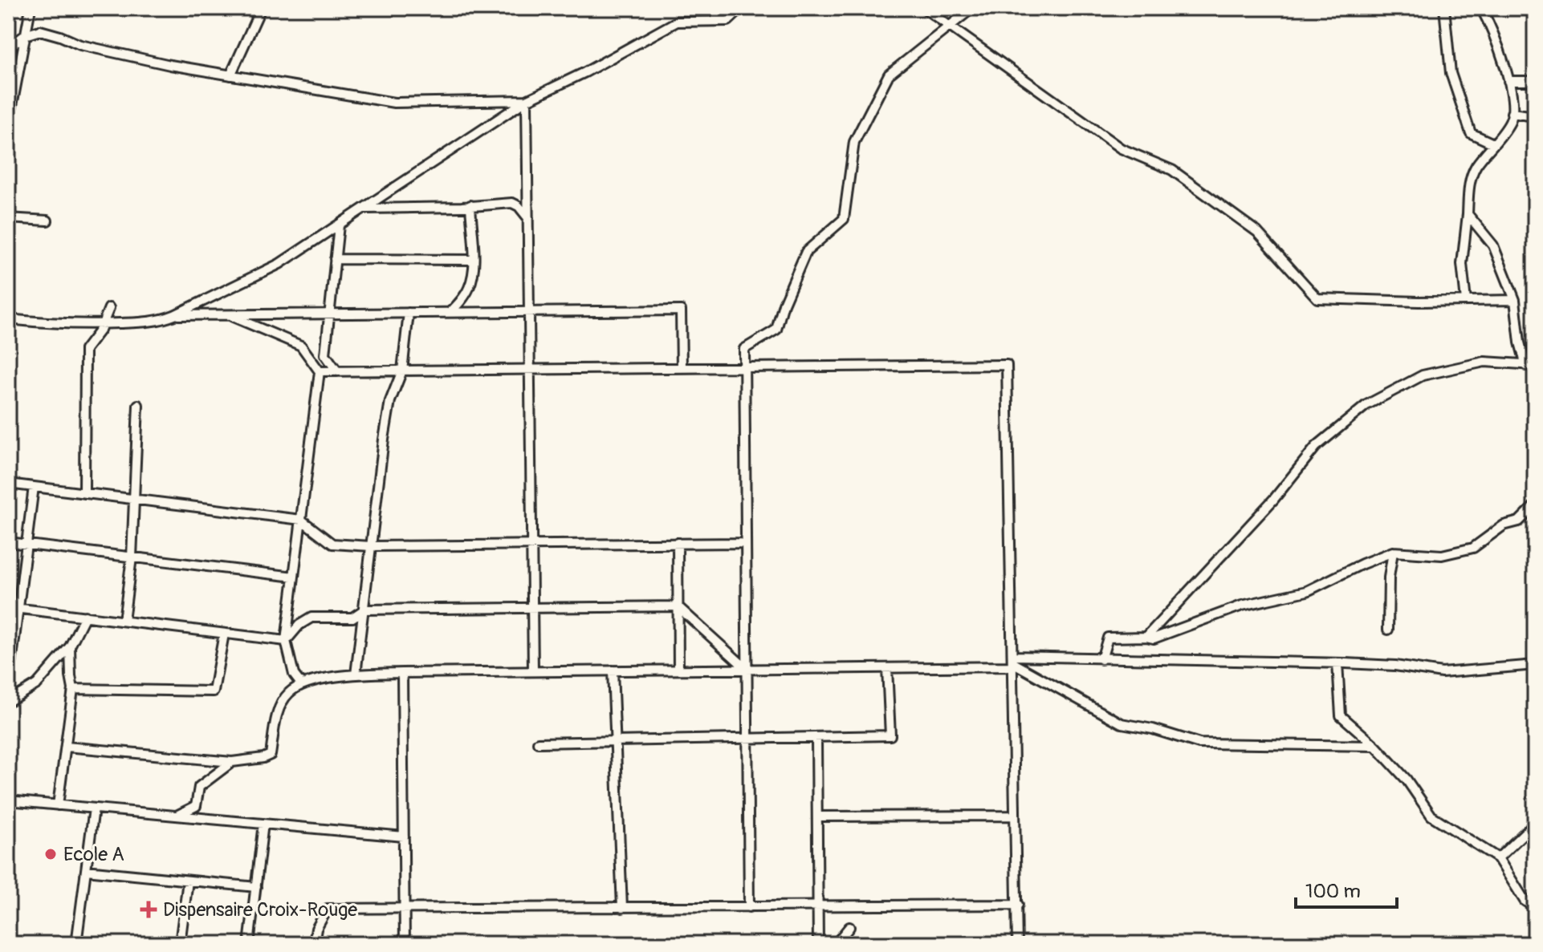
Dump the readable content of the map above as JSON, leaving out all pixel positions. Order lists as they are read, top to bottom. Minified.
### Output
{"places":{"other":["Ecole A"],"health":["Dispensaire Croix-Rouge"]},"scale_bar":"100 m"}
